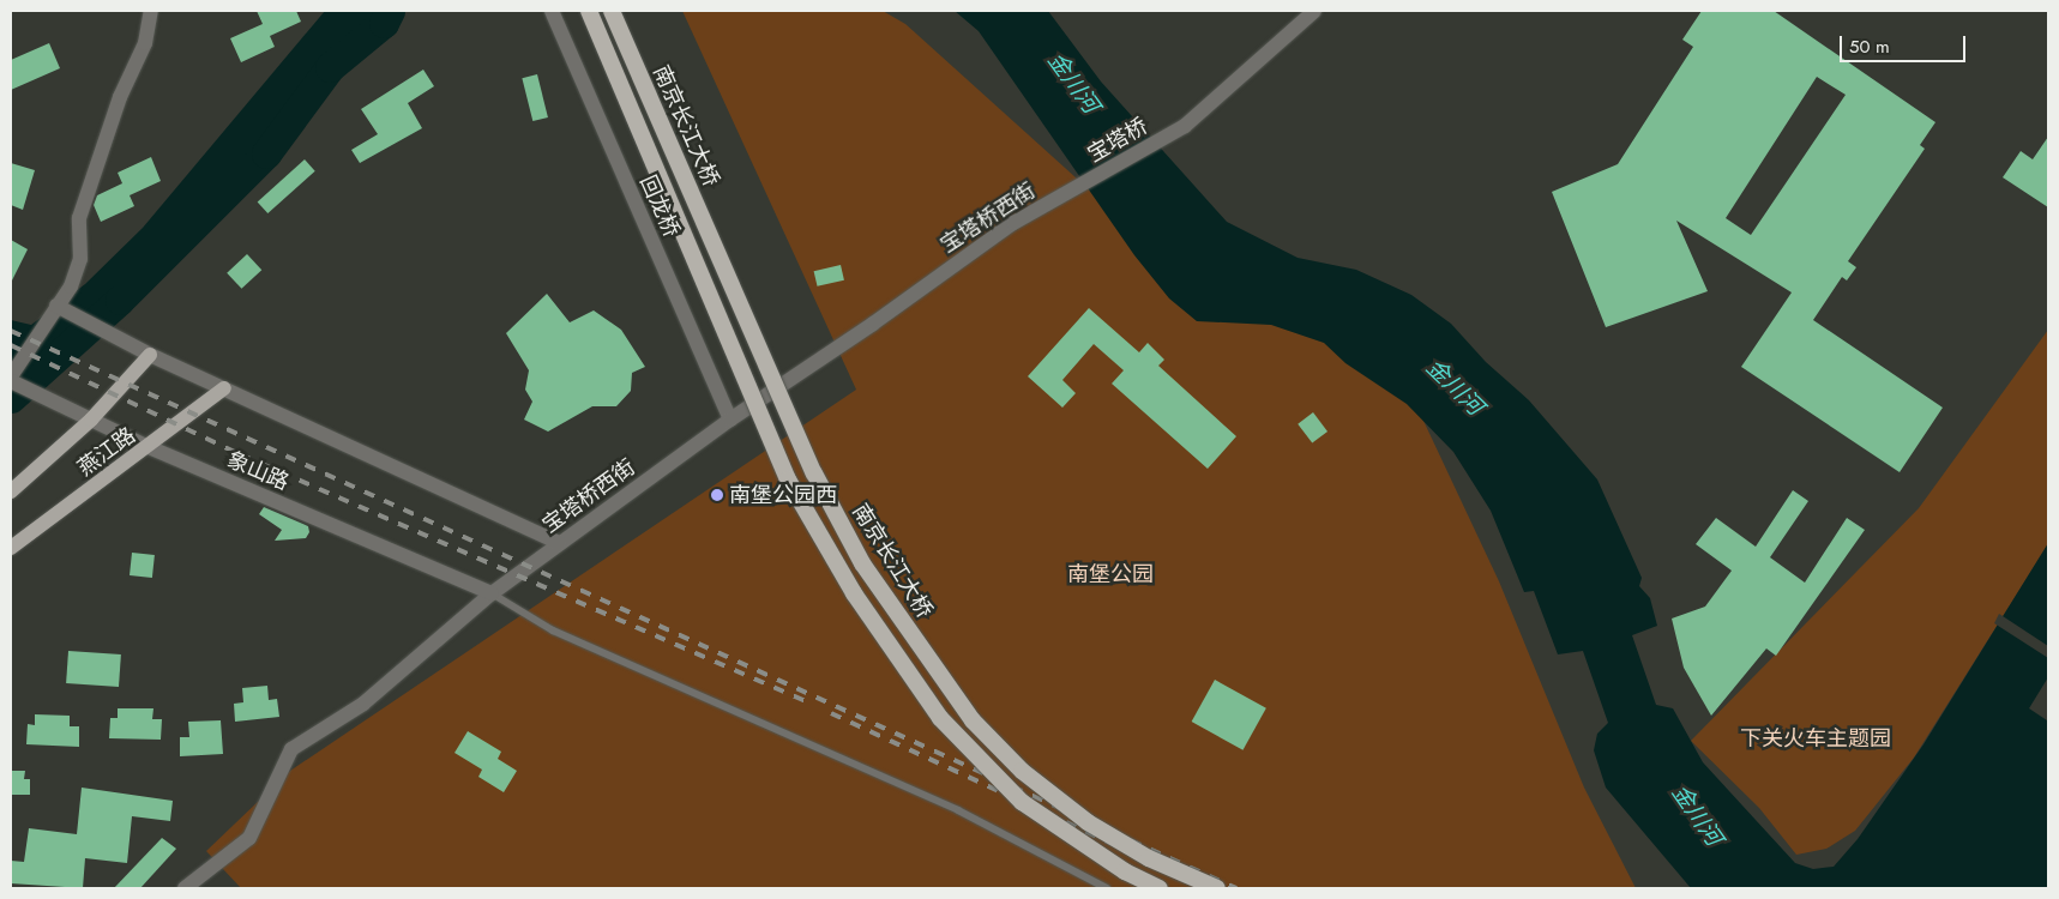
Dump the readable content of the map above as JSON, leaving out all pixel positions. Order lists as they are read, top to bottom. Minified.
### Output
{"streets":{"highway":["南京长江大桥"],"main road":["燕江路"],"street":["宝塔桥","回龙桥","宝塔桥西街","象山路"]},"crossings":[["宝塔桥","宝塔桥西街"],["回龙桥","宝塔桥西街"],["宝塔桥西街","象山路"],["燕江路","象山路"]],"water":["金川河"],"parks":["南堡公园","下关火车主题园"],"places":["南堡公园西"],"scale_bar":"50 m"}
